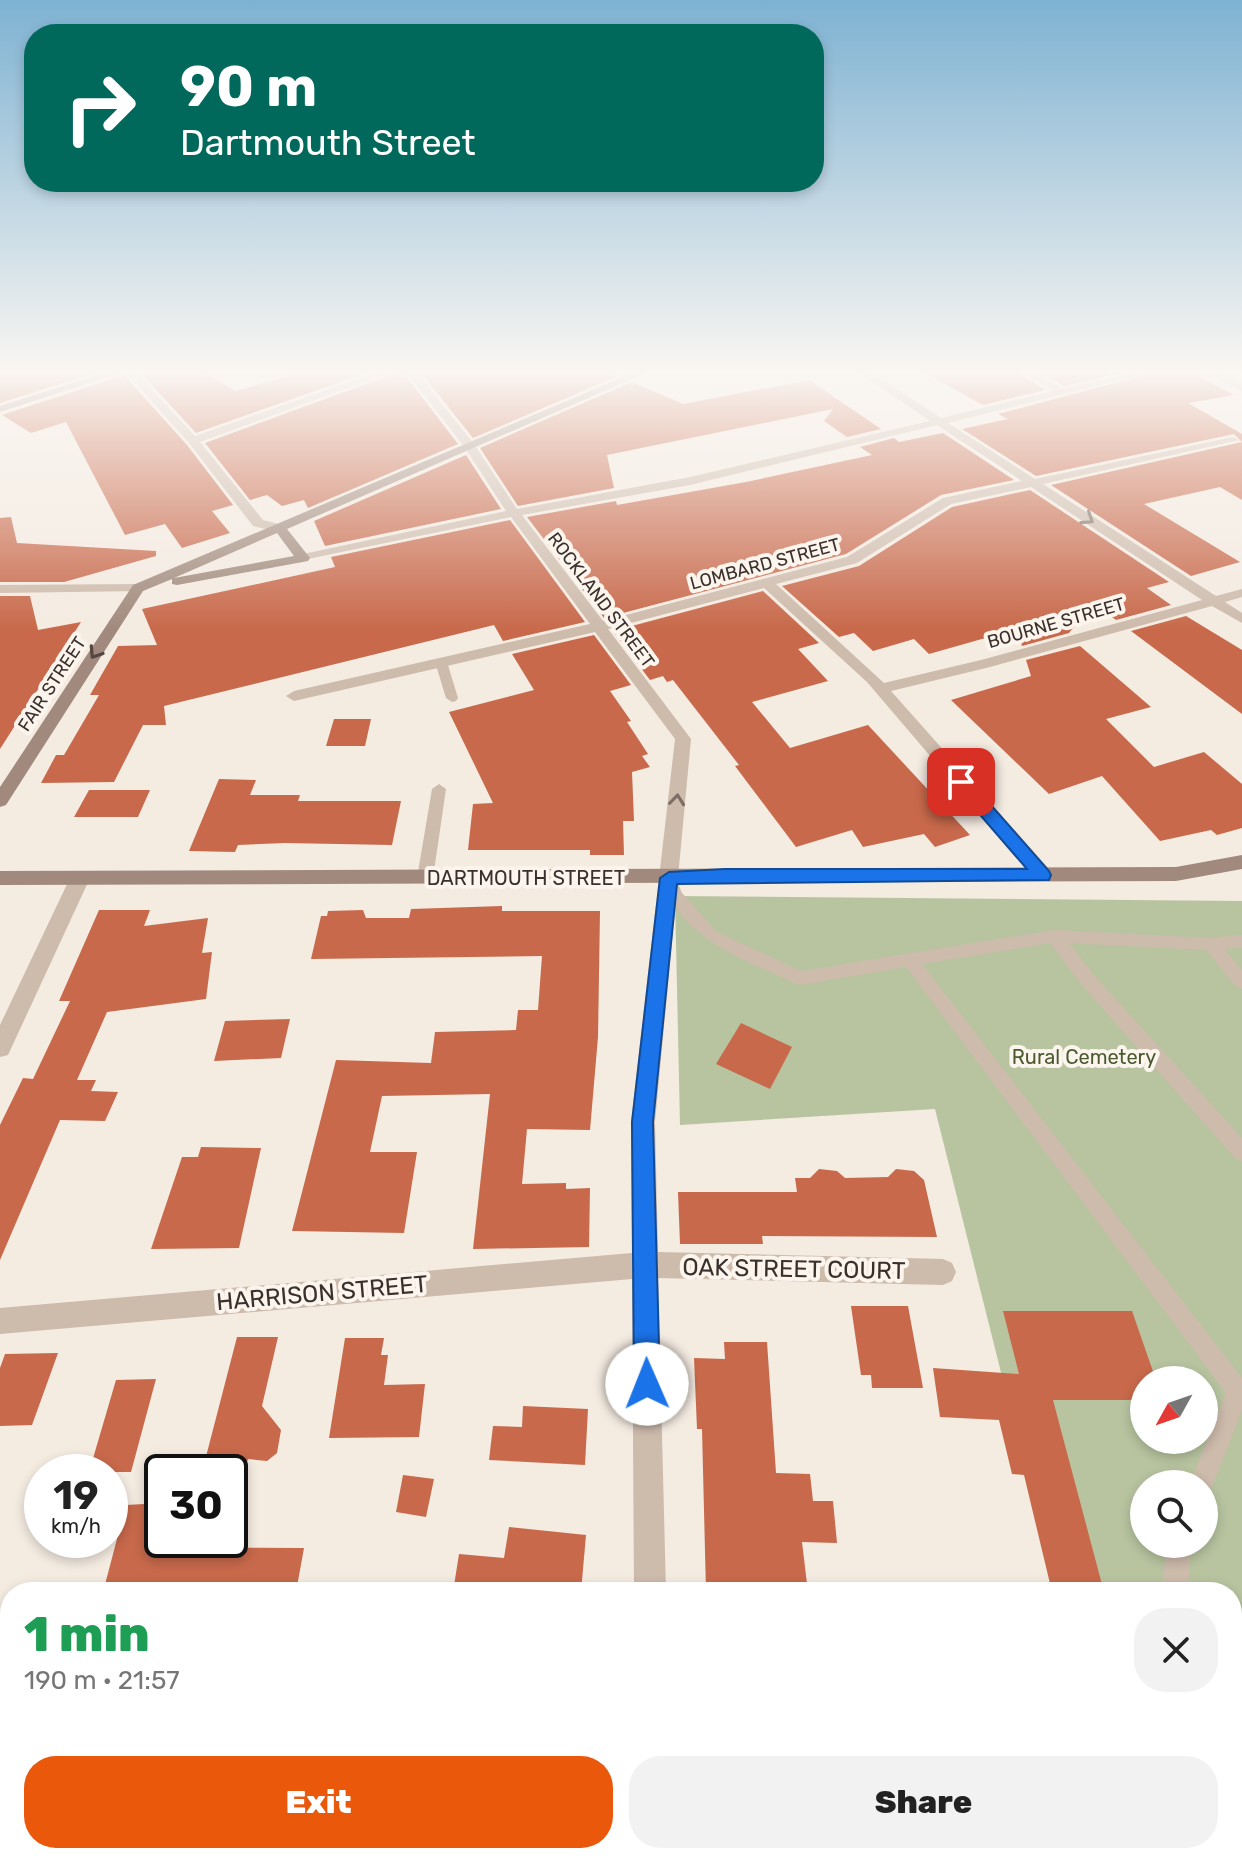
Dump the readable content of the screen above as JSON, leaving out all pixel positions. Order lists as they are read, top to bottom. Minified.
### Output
{"streets":{"street":["LOMBARD STREET","ROCKLAND STREET","BOURNE STREET","FAIR STREET","DARTMOUTH STREET","OAK STREET COURT","HARRISON STREET"]},"crossings":[["LOMBARD STREET","ROCKLAND STREET"],["ROCKLAND STREET","DARTMOUTH STREET"],["ROCKLAND STREET","OAK STREET COURT"],["ROCKLAND STREET","HARRISON STREET"],["OAK STREET COURT","HARRISON STREET"]],"one_way":["FAIR STREET"],"parks":["Rural Cemetery"],"north":"bottom left","page":{"turn":["90 m","Dartmouth Street"],"speed":"19 km/h","limit":"30","heading":["1 min","190 m · 21:57"],"buttons":["Exit","Share"]}}
